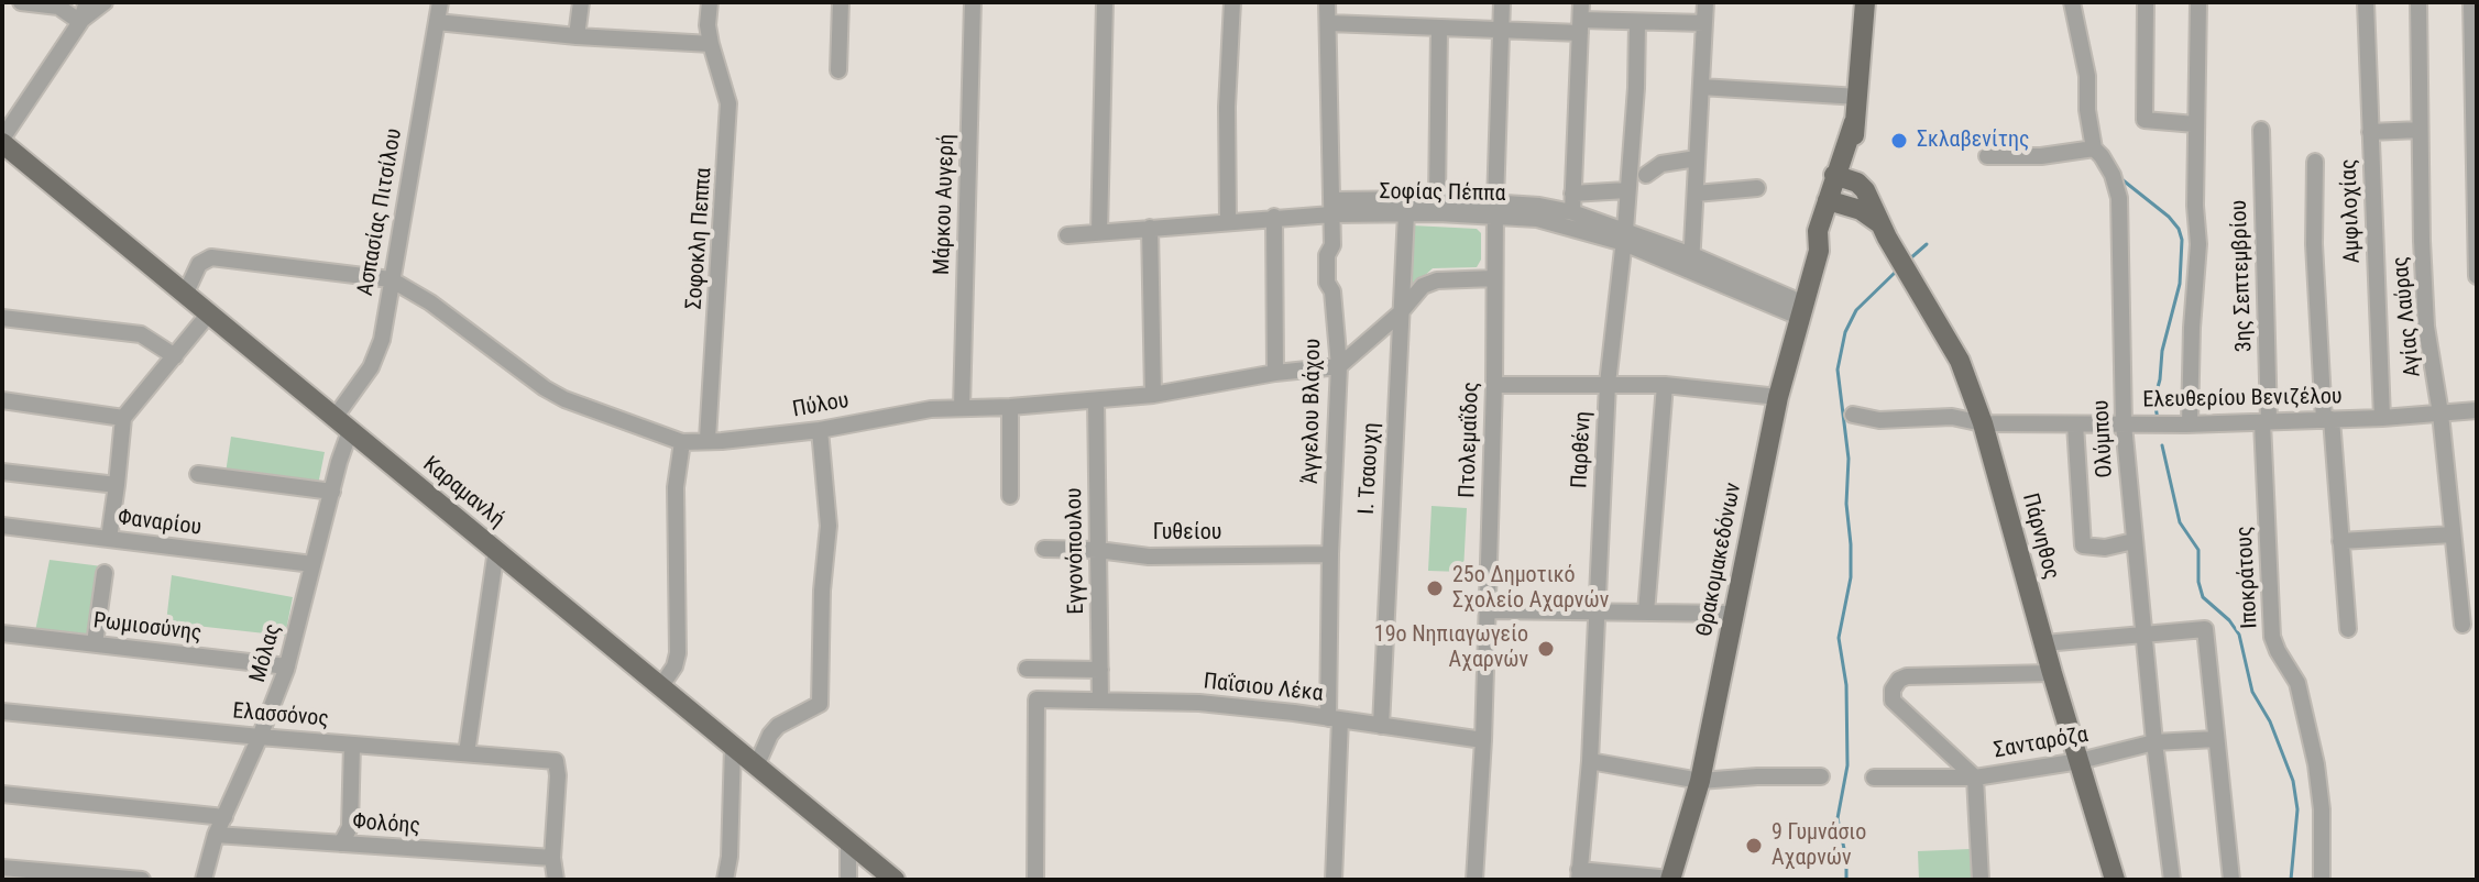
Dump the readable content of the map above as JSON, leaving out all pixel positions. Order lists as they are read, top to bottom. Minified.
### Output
{"streets":{"main road":["Καραμανλή","Πάρνηθος","Θρακομακεδόνων"],"street":["Σοφίας Πέππα","Μάρκου Αυγερή","Αμφιλοχίας","Ασπασίας Πιτσίλου","Σοφοκλη Πεππα","3ης Σεπτεμβρίου","Αγίας Λαύρας","Ελευθερίου Βενιζέλου","Πύλου","Άγγελου Βλάχου","Ολύμπου","Πτολεμαΐδος","Παρθένη","Ι. Τσαουχη","Φαναρίου","Γυθείου","Εγγονόπουλου","Ιποκράτους","Ρωμιοσύνης","Μόλας","Παΐσιου Λέκα","Ελασσόνος","Σανταρόζα","Φολόης"]},"crossings":[["Σοφίας Πέππα","Άγγελου Βλάχου"],["Σοφίας Πέππα","Πτολεμαΐδος"],["Σοφίας Πέππα","Παρθένη"],["Σοφίας Πέππα","Ι. Τσαουχη"],["Σοφίας Πέππα","Θρακομακεδόνων"],["Μάρκου Αυγερή","Πύλου"],["Αμφιλοχίας","Ελευθερίου Βενιζέλου"],["Ασπασίας Πιτσίλου","Πύλου"],["Ασπασίας Πιτσίλου","Καραμανλή"],["Ασπασίας Πιτσίλου","Μόλας"],["Σοφοκλη Πεππα","Πύλου"],["3ης Σεπτεμβρίου","Ελευθερίου Βενιζέλου"],["3ης Σεπτεμβρίου","Ιποκράτους"],["Αγίας Λαύρας","Ελευθερίου Βενιζέλου"],["Ελευθερίου Βενιζέλου","Ολύμπου"],["Ελευθερίου Βενιζέλου","Πάρνηθος"],["Ελευθερίου Βενιζέλου","Ιποκράτους"],["Πύλου","Άγγελου Βλάχου"],["Πύλου","Καραμανλή"],["Πύλου","Εγγονόπουλου"],["Άγγελου Βλάχου","Γυθείου"],["Άγγελου Βλάχου","Παΐσιου Λέκα"],["Ολύμπου","Σανταρόζα"],["Πτολεμαΐδος","Παΐσιου Λέκα"],["Ι. Τσαουχη","Παΐσιου Λέκα"],["Καραμανλή","Μόλας"],["Φαναρίου","Μόλας"],["Γυθείου","Εγγονόπουλου"],["Πάρνηθος","Σανταρόζα"],["Εγγονόπουλου","Παΐσιου Λέκα"],["Ρωμιοσύνης","Μόλας"],["Μόλας","Ελασσόνος"],["Μόλας","Φολόης"],["Ελασσόνος","Φολόης"]],"places":["Σκλαβενίτης","25ο Δημοτικό Σχολείο Αχαρνών","19ο Νηπιαγωγείο Αχαρνών","9 Γυμνάσιο Αχαρνών"]}
